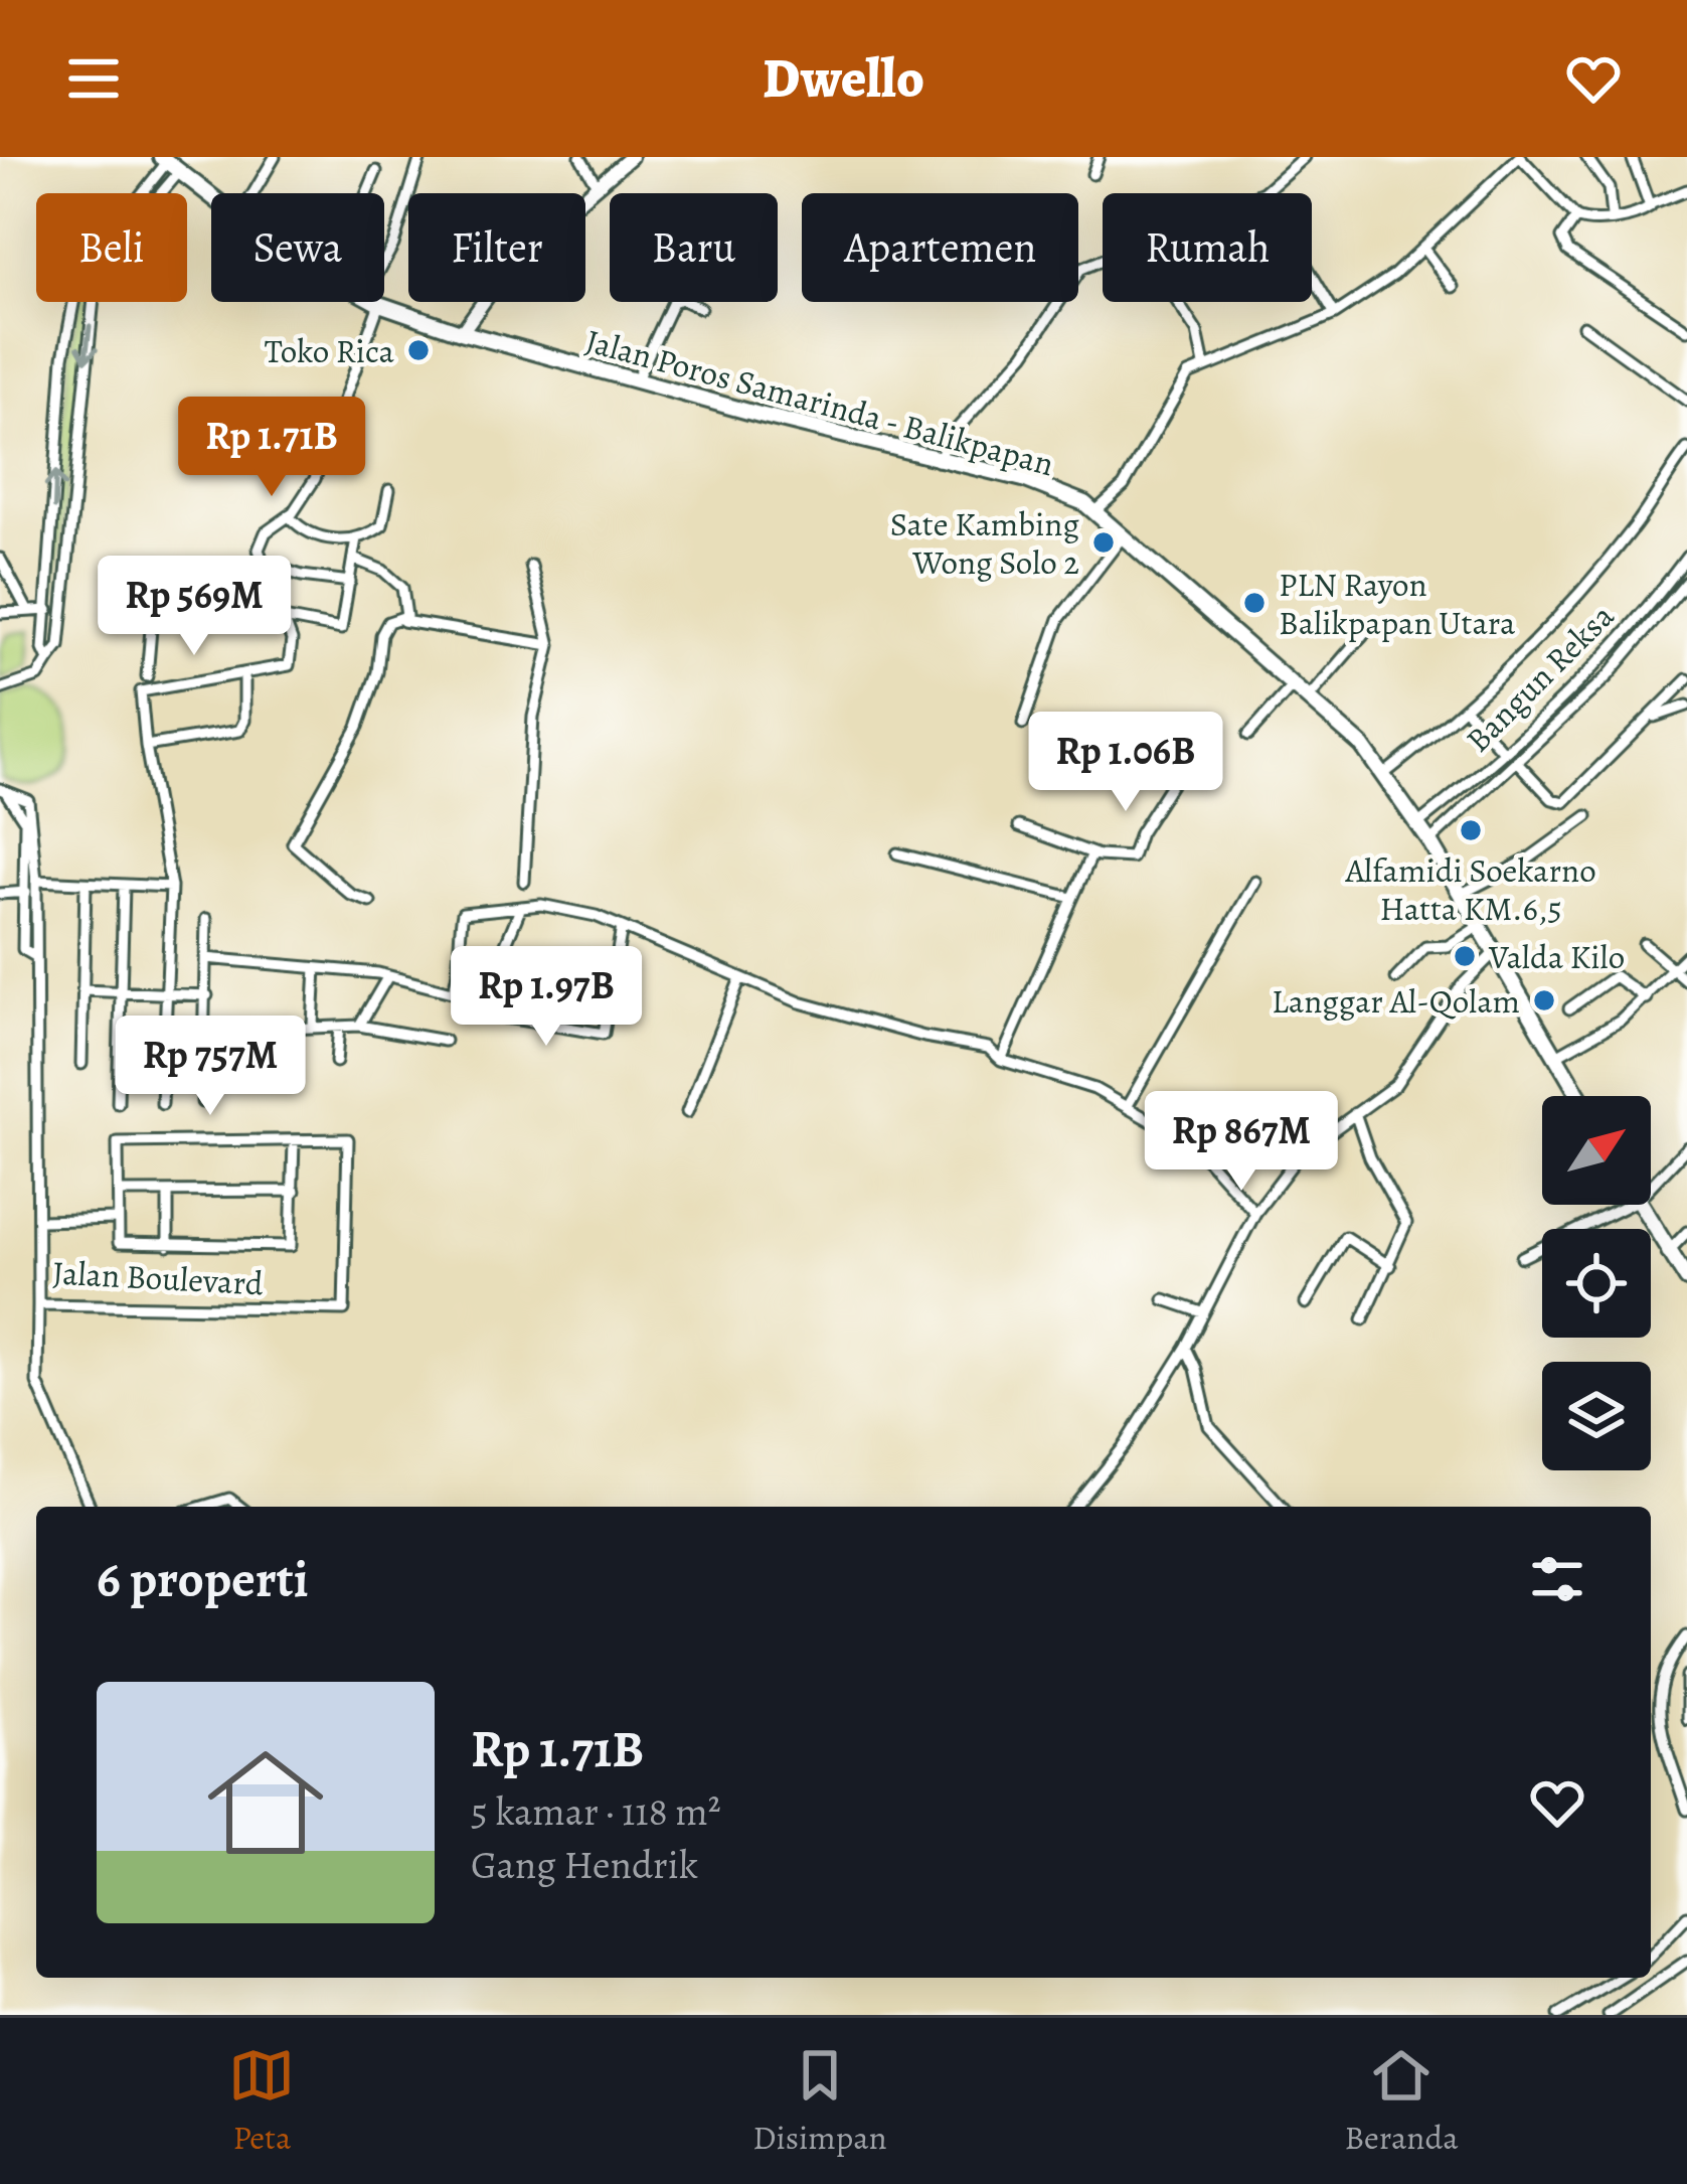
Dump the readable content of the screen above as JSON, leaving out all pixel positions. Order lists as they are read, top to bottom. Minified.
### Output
{"streets":{"highway":["Jalan Poros Samarinda - Balikpapan"],"street":["Bangun Reksa","Jalan Boulevard"]},"crossings":[["Jalan Poros Samarinda - Balikpapan","Bangun Reksa"]],"places":["Toko Rica","Sate Kambing Wong Solo 2","PLN Rayon Balikpapan Utara","Alfamidi Soekarno Hatta KM.6,5","Valda Kilo","Langgar Al-Qolam"],"north":"top right","page":{"header":"Dwello","chip":["Beli","Sewa","Filter","Baru","Apartemen","Rumah"],"price":["Rp 1.71B","Rp 569M","Rp 1.06B","Rp 1.97B","Rp 757M","Rp 867M"],"heading":"6 properti","list":[{"name":"Rp 1.71B","note":"5 kamar · 118 m² · Gang Hendrik"}],"tabs":["Peta","Disimpan","Beranda"]}}
